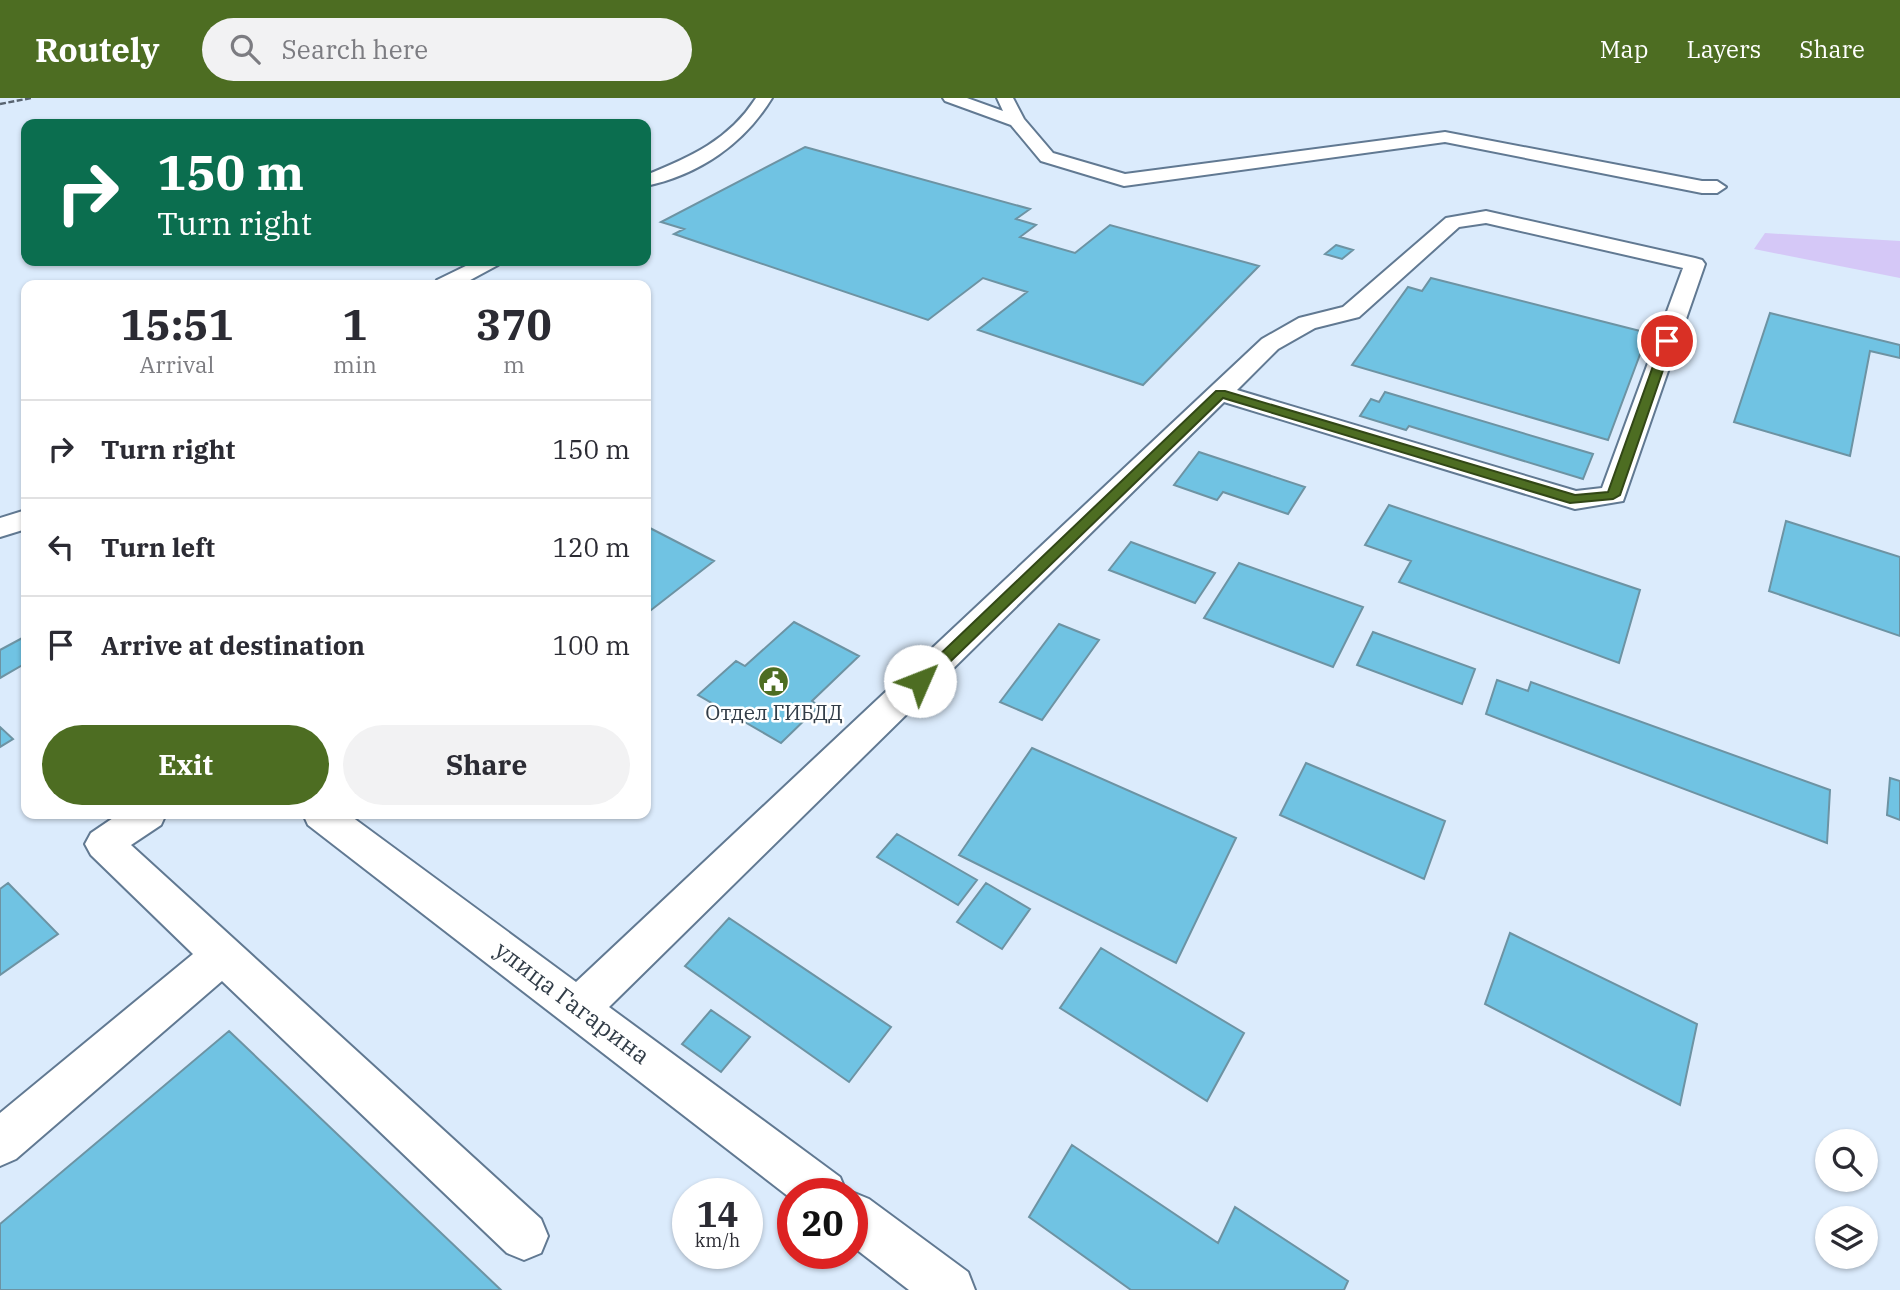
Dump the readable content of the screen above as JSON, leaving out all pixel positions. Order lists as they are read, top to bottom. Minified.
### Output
{"streets":{"street":["улица Гагарина"]},"places":{"public building":["Отдел ГИБДД"]},"page":{"header":"Routely","search":"Search here","nav":["Map","Layers","Share"],"turn":["150 m","Turn right"],"eta":["15:51","Arrival","1","min","370","m"],"list":[{"name":"Turn right","value":"150 m"},{"name":"Turn left","value":"120 m"},{"name":"Arrive at destination","value":"100 m"}],"buttons":["Exit","Share"],"speed":"14 km/h","limit":"20"}}
